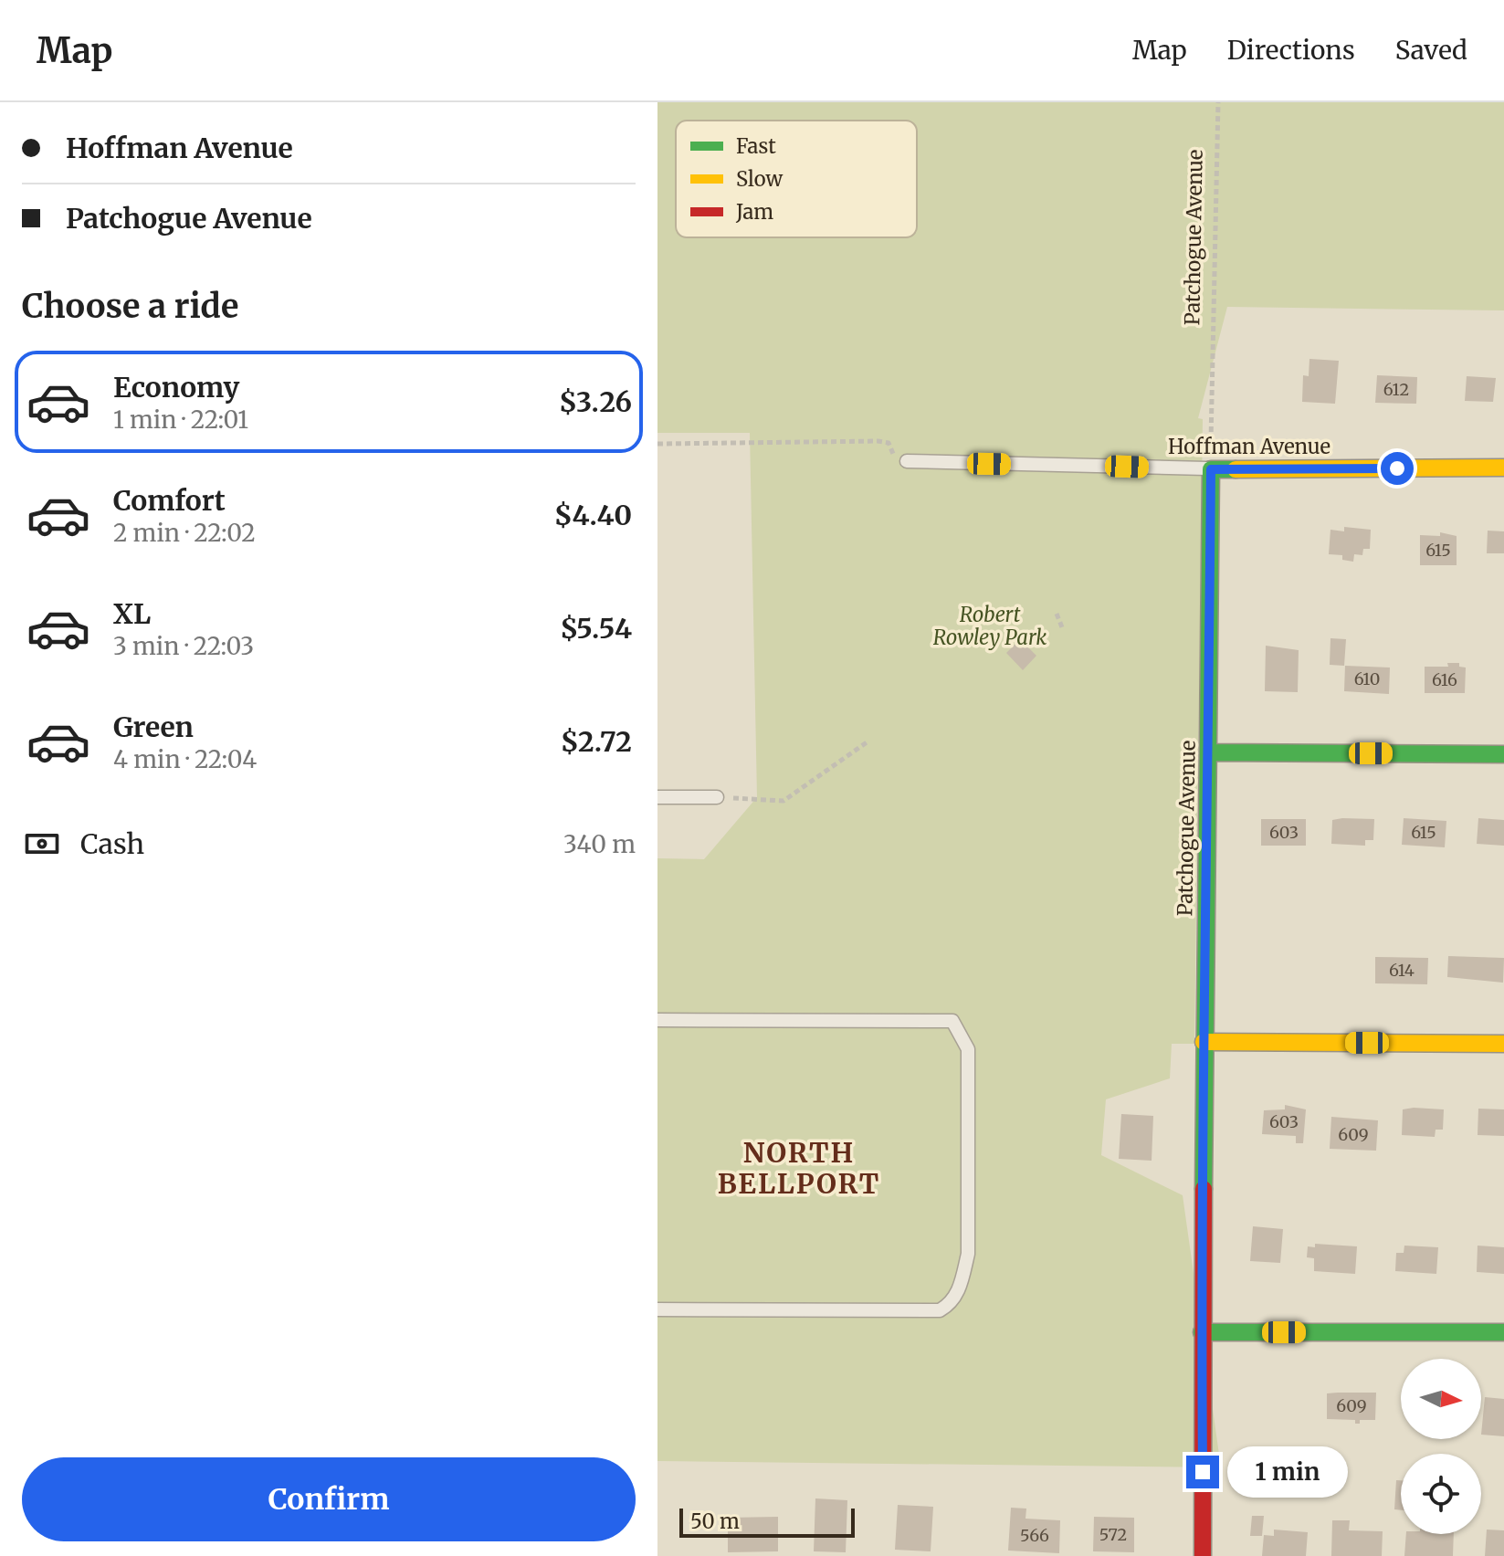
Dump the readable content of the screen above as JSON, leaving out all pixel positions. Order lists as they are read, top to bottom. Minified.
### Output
{"streets":{"street":["Patchogue Avenue","Hoffman Avenue"]},"crossings":[["Patchogue Avenue","Hoffman Avenue"]],"districts":["NORTH BELLPORT"],"parks":["Robert Rowley Park"],"house_numbers":["612","615","610","616","603","615","614","603","609","609","572","566"],"legend":["Fast","Slow","Jam"],"scale_bar":"50 m","north":"right","page":{"header":"Map","nav":["Map","Directions","Saved"],"banner":["Hoffman Avenue","Patchogue Avenue"],"heading":"Choose a ride","list":[{"name":"Economy","note":"1 min · 22:01","value":"$3.26"},{"name":"Comfort","note":"2 min · 22:02","value":"$4.40"},{"name":"XL","note":"3 min · 22:03","value":"$5.54"},{"name":"Green","note":"4 min · 22:04","value":"$2.72"}],"pay":["Cash","340 m"],"buttons":"Confirm","bubble":"1 min","scale":"50 m"}}
